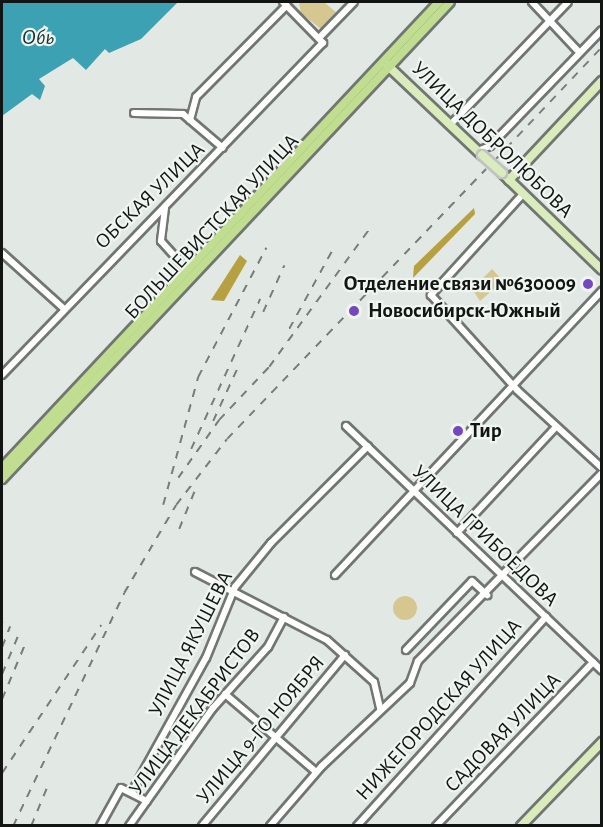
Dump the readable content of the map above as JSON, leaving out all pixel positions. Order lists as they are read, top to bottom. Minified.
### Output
{"streets":{"highway":["БОЛЬШЕВИСТСКАЯ УЛИЦА"],"main road":["УЛИЦА ДОБРОЛЮБОВА"],"street":["ОБСКАЯ УЛИЦА","УЛИЦА ГРИБОЕДОВА","УЛИЦА ЯКУШЕВА","НИЖЕГОРОДСКАЯ УЛИЦА","УЛИЦА ДЕКАБРИСТОВ","УЛИЦА 9-ГО НОЯБРЯ","САДОВАЯ УЛИЦА"]},"crossings":[["УЛИЦА ДОБРОЛЮБОВА","БОЛЬШЕВИСТСКАЯ УЛИЦА"],["УЛИЦА ГРИБОЕДОВА","УЛИЦА ЯКУШЕВА"],["УЛИЦА ГРИБОЕДОВА","НИЖЕГОРОДСКАЯ УЛИЦА"],["УЛИЦА ГРИБОЕДОВА","САДОВАЯ УЛИЦА"]],"water":["Обь"],"places":["Отделение связи №630009","Новосибирск-Южный","Тир"]}
